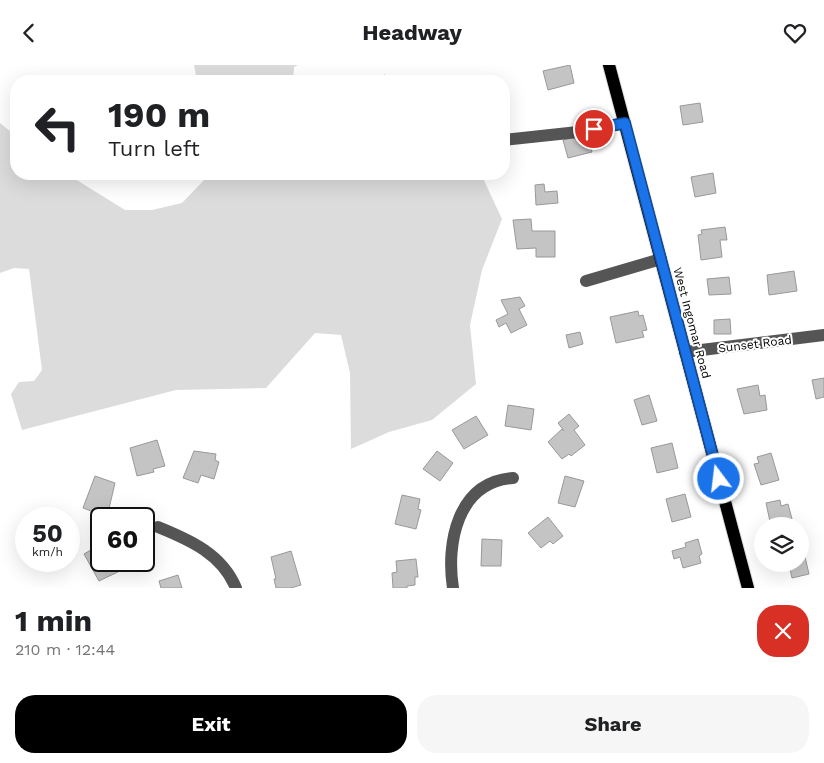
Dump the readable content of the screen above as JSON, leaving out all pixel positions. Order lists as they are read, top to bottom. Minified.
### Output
{"streets":{"main road":["West Ingomar Road"],"street":["Sunset Road"]},"crossings":[["West Ingomar Road","Sunset Road"]],"page":{"header":"Headway","turn":["190 m","Turn left"],"speed":"50 km/h","limit":"60","heading":["1 min","210 m · 12:44"],"buttons":["Exit","Share"]}}
